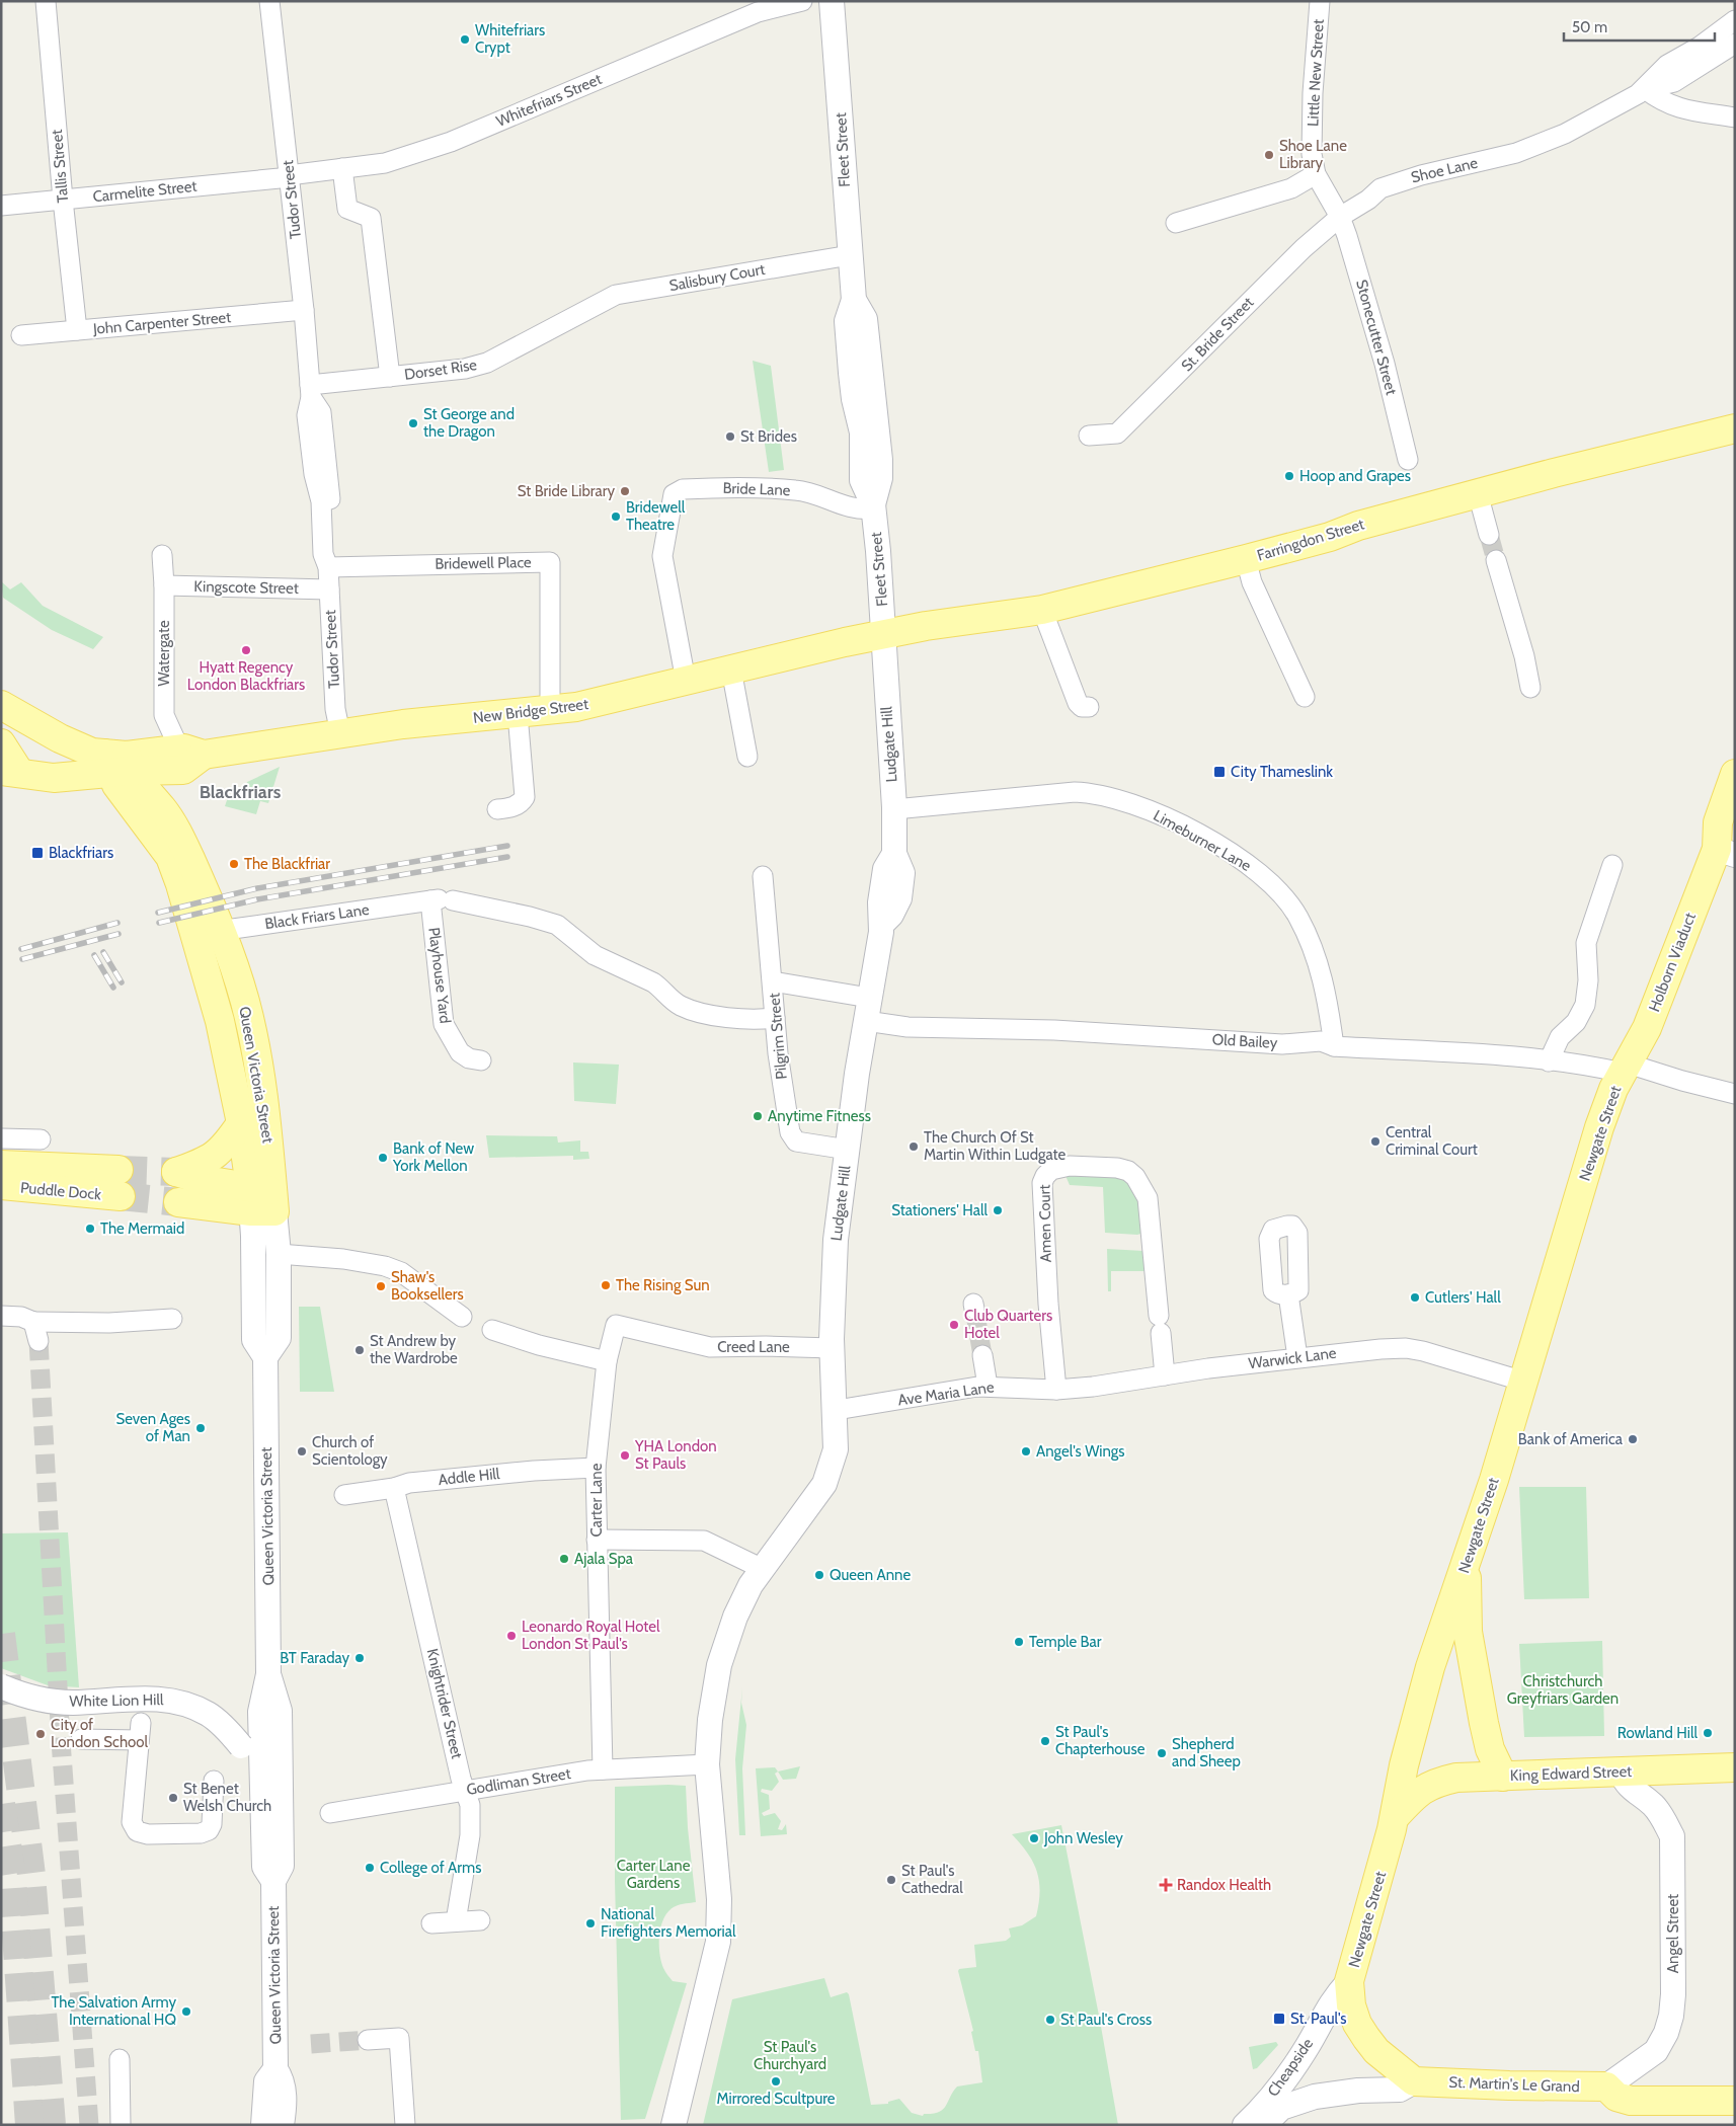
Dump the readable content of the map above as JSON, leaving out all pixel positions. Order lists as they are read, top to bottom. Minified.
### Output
{"streets":{"main road":["Farringdon Street","New Bridge Street","Holborn Viaduct","Queen Victoria Street","Newgate Street","Puddle Dock","King Edward Street","St. Martin's Le Grand"],"street":["Little New Street","Whitefriars Street","Fleet Street","Tallis Street","Shoe Lane","Carmelite Street","Tudor Street","Salisbury Court","John Carpenter Street","St. Bride Street","Stonecutter Street","Dorset Rise","Bride Lane","Bridewell Place","Kingscote Street","Watergate","Ludgate Hill","Limeburner Lane","Black Friars Lane","Playhouse Yard","Pilgrim Street","Old Bailey","Amen Court","Creed Lane","Warwick Lane","Ave Maria Lane","Addle Hill","Carter Lane","White Lion Hill","Knightrider Street","Godliman Street","Angel Street","Cheapside"]},"crossings":[["Whitefriars Street","Carmelite Street"],["Whitefriars Street","Tudor Street"],["Fleet Street","Salisbury Court"],["Fleet Street","Bride Lane"],["Fleet Street","Farringdon Street"],["Fleet Street","New Bridge Street"],["Fleet Street","Ludgate Hill"],["Tallis Street","Carmelite Street"],["Tallis Street","John Carpenter Street"],["Shoe Lane","St. Bride Street"],["Shoe Lane","Stonecutter Street"],["Carmelite Street","Tudor Street"],["Tudor Street","John Carpenter Street"],["Tudor Street","Dorset Rise"],["Tudor Street","Bridewell Place"],["Tudor Street","Kingscote Street"],["Tudor Street","New Bridge Street"],["Salisbury Court","Dorset Rise"],["St. Bride Street","Stonecutter Street"],["Bride Lane","New Bridge Street"],["Farringdon Street","New Bridge Street"],["Farringdon Street","Ludgate Hill"],["Bridewell Place","New Bridge Street"],["Kingscote Street","Watergate"],["Watergate","New Bridge Street"],["New Bridge Street","Ludgate Hill"],["New Bridge Street","Queen Victoria Street"],["Ludgate Hill","Limeburner Lane"],["Ludgate Hill","Pilgrim Street"],["Ludgate Hill","Old Bailey"],["Ludgate Hill","Creed Lane"],["Ludgate Hill","Ave Maria Lane"],["Limeburner Lane","Old Bailey"],["Black Friars Lane","Playhouse Yard"],["Black Friars Lane","Pilgrim Street"],["Black Friars Lane","Queen Victoria Street"],["Holborn Viaduct","Old Bailey"],["Holborn Viaduct","Newgate Street"],["Pilgrim Street","Old Bailey"],["Old Bailey","Newgate Street"],["Queen Victoria Street","White Lion Hill"],["Newgate Street","Warwick Lane"],["Newgate Street","King Edward Street"],["Newgate Street","Cheapside"],["Amen Court","Warwick Lane"],["Amen Court","Ave Maria Lane"],["Creed Lane","Carter Lane"],["Warwick Lane","Ave Maria Lane"],["Addle Hill","Carter Lane"],["Addle Hill","Knightrider Street"],["Carter Lane","Godliman Street"],["Knightrider Street","Godliman Street"],["King Edward Street","Angel Street"],["Angel Street","St. Martin's Le Grand"],["Cheapside","St. Martin's Le Grand"]],"districts":["Blackfriars"],"parks":["Christchurch Greyfriars Garden","Carter Lane Gardens","St Paul's Churchyard"],"places":{"other":["Whitefriars Crypt","Shoe Lane Library","St George and the Dragon","St Brides","Hoop and Grapes","St Bride Library","Bridewell Theatre","Hyatt Regency London Blackfriars","The Blackfriar","Anytime Fitness","Central Criminal Court","The Church Of St Martin Within Ludgate","Bank of New York Mellon","Stationers' Hall","The Mermaid","The Rising Sun","Shaw's Booksellers","Cutlers' Hall","Club Quarters Hotel","St Andrew by the Wardrobe","Seven Ages of Man","Bank of America","Church of Scientology","Angel's Wings","YHA London St Pauls","Ajala Spa","Queen Anne","Leonardo Royal Hotel London St Paul's","Temple Bar","BT Faraday","Rowland Hill","City of London School","St Paul's Chapterhouse","Shepherd and Sheep","St Benet Welsh Church","John Wesley","College of Arms","St Paul's Cathedral","National Firefighters Memorial","The Salvation Army International HQ","St Paul's Cross","Mirrored Scultpure"],"transit":["City Thameslink","Blackfriars","St. Paul's"],"health":["Randox Health"]},"scale_bar":"50 m"}
